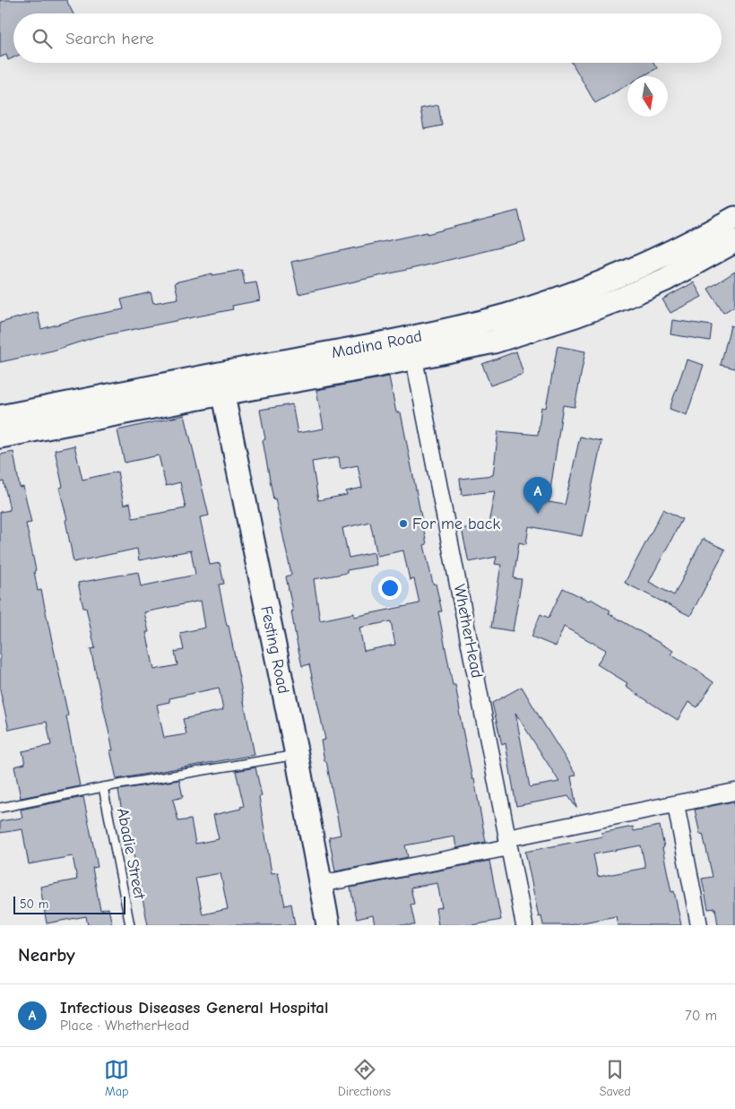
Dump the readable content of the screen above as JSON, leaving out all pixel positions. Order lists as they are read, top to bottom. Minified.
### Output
{"streets":{"main road":["Madina Road","Festing Road"],"street":["WhetherHead"],"lane":["Abadie Street"]},"crossings":[["Madina Road","WhetherHead"],["Madina Road","Festing Road"]],"places":["For me back"],"scale_bar":"50 m","north":"bottom","page":{"search":"Search here","pins":"A","scale":"50 m","heading":"Nearby","list":[{"mark":"A","name":"Infectious Diseases General Hospital","note":"Place · WhetherHead","value":"70 m"}],"nav":["Map","Directions","Saved"]}}
